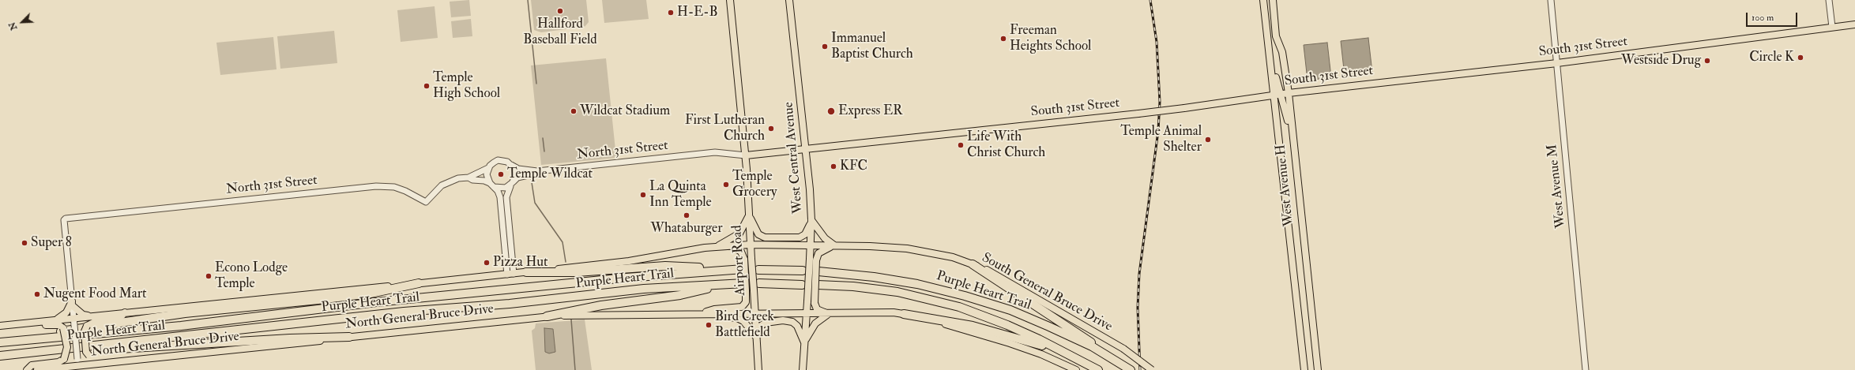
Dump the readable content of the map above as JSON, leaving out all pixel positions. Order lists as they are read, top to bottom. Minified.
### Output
{"streets":{"highway":["Purple Heart Trail"],"main road":["South 31st Street","North 31st Street","West Central Avenue","West Avenue H","Airport Road","South General Bruce Drive","North General Bruce Drive"],"street":["West Avenue M"]},"crossings":[["South 31st Street","North 31st Street"],["South 31st Street","West Central Avenue"],["South 31st Street","West Avenue H"],["South 31st Street","West Avenue M"],["North 31st Street","West Central Avenue"],["North 31st Street","Airport Road"],["West Central Avenue","South General Bruce Drive"],["West Central Avenue","North General Bruce Drive"],["Airport Road","South General Bruce Drive"],["Airport Road","North General Bruce Drive"]],"places":["Hallford Baseball Field","H-E-B","Freeman Heights School","Immanuel Baptist Church","Circle K","Westside Drug","Temple High School","Wildcat Stadium","Express ER","First Lutheran Church","Temple Animal Shelter","Life With Christ Church","KFC","Temple Wildcat","Temple Grocery","La Quinta Inn Temple","Whataburger","Super 8","Pizza Hut","Econo Lodge Temple","Nugent Food Mart","Bird Creek Battlefield"],"scale_bar":"100 m","north":"bottom left"}
